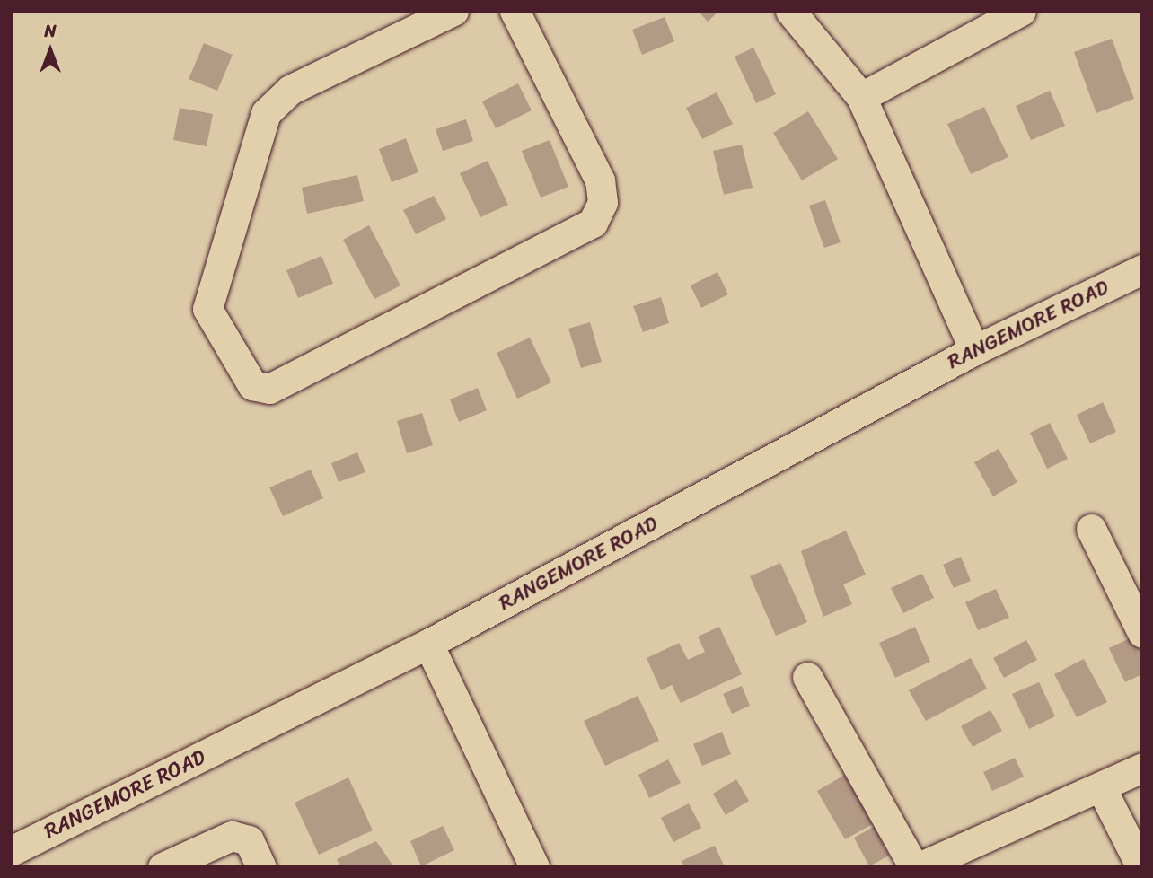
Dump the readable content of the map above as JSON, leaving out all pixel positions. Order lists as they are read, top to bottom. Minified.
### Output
{"streets":{"street":["RANGEMORE ROAD"]},"north":"top"}
